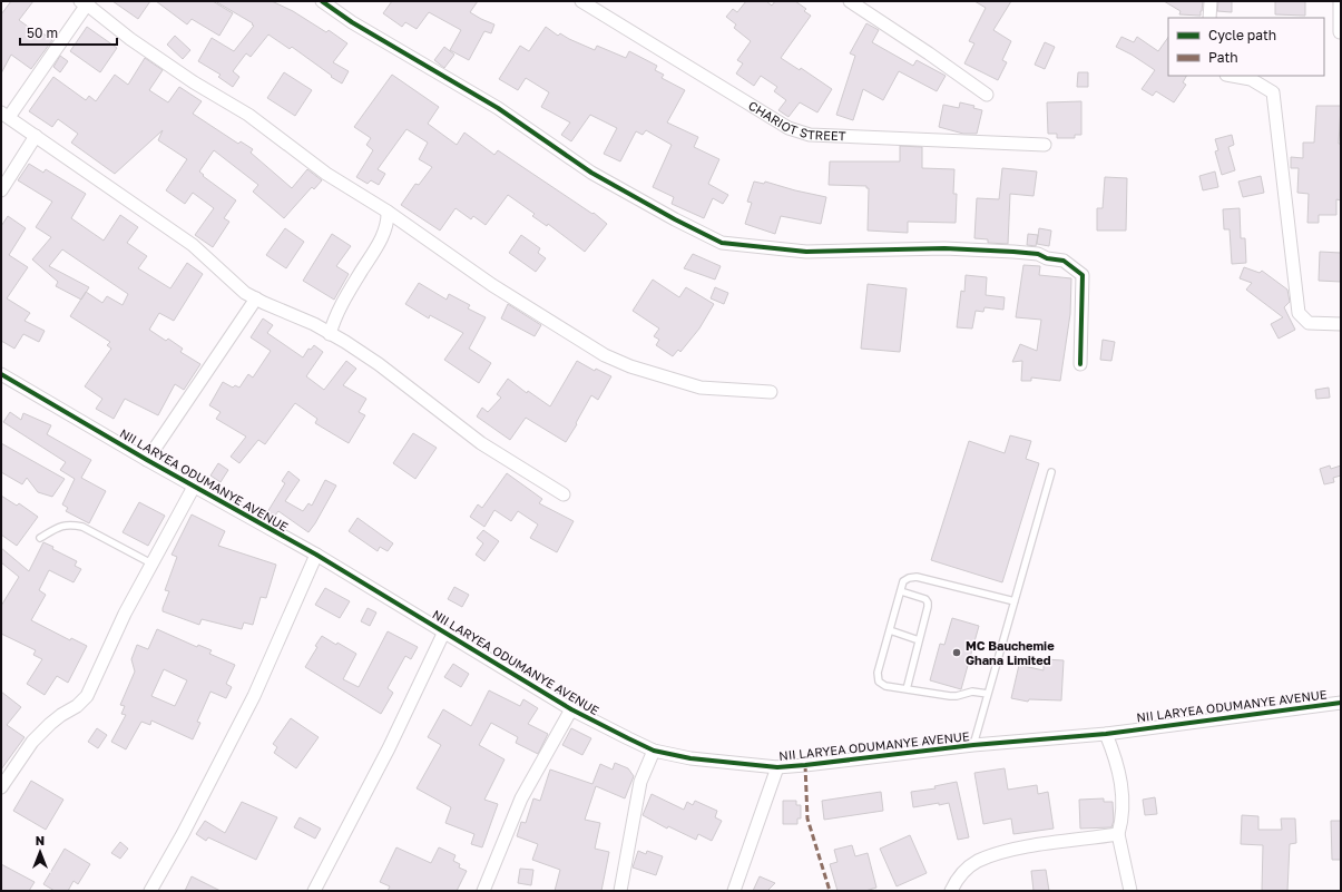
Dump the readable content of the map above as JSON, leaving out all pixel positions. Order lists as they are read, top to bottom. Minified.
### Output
{"streets":{"street":["CHARIOT STREET","NII LARYEA ODUMANYE AVENUE"]},"places":["MC Bauchemie Ghana Limited"],"legend":["Cycle path","Path"],"scale_bar":"50 m","north":"top"}
